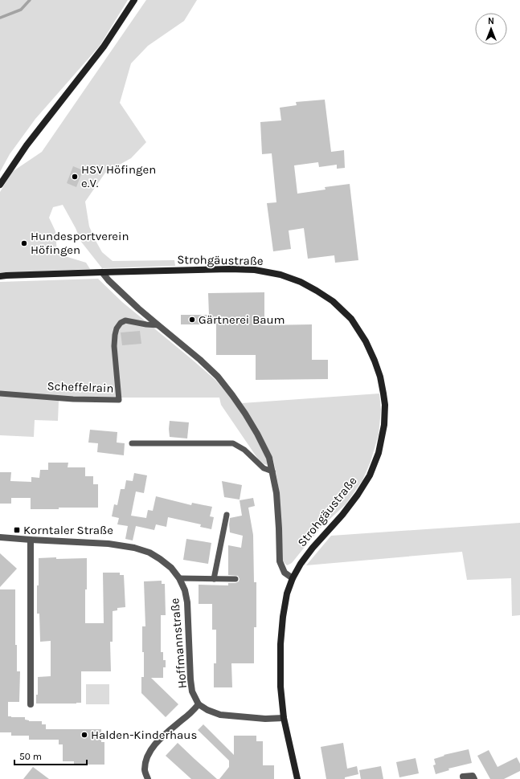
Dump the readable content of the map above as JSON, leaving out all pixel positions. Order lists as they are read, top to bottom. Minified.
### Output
{"streets":{"main road":["Strohgäustraße"],"street":["Hoffmannstraße"],"lane":["Scheffelrain"]},"places":{"other":["HSV Höfingen e.V.","Hundesportverein Höfingen","Gärtnerei Baum","Halden-Kinderhaus"],"transit":["Korntaler Straße"]},"scale_bar":"50 m","north":"top"}
